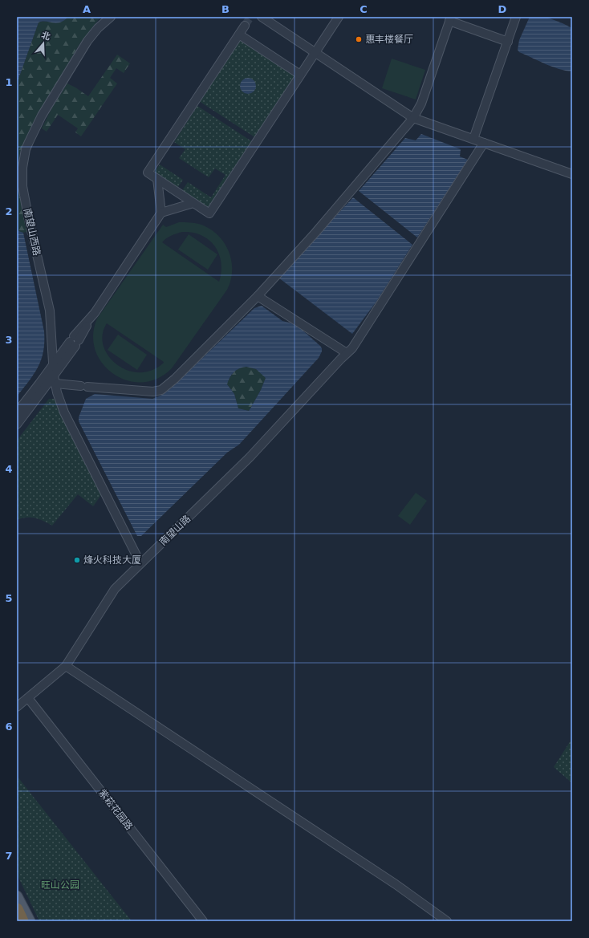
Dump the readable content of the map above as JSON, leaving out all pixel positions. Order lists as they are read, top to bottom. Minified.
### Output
{"streets":{"street":["南望山西路","南望山路","紫菘花园路"]},"crossings":[["南望山西路","南望山路"],["南望山路","紫菘花园路"]],"parks":["旺山公园"],"places":["惠丰楼餐厅","烽火科技大厦"],"north":"top","grid":{"columns":["A","B","C","D"],"rows":["1","2","3","4","5","6","7"]}}
